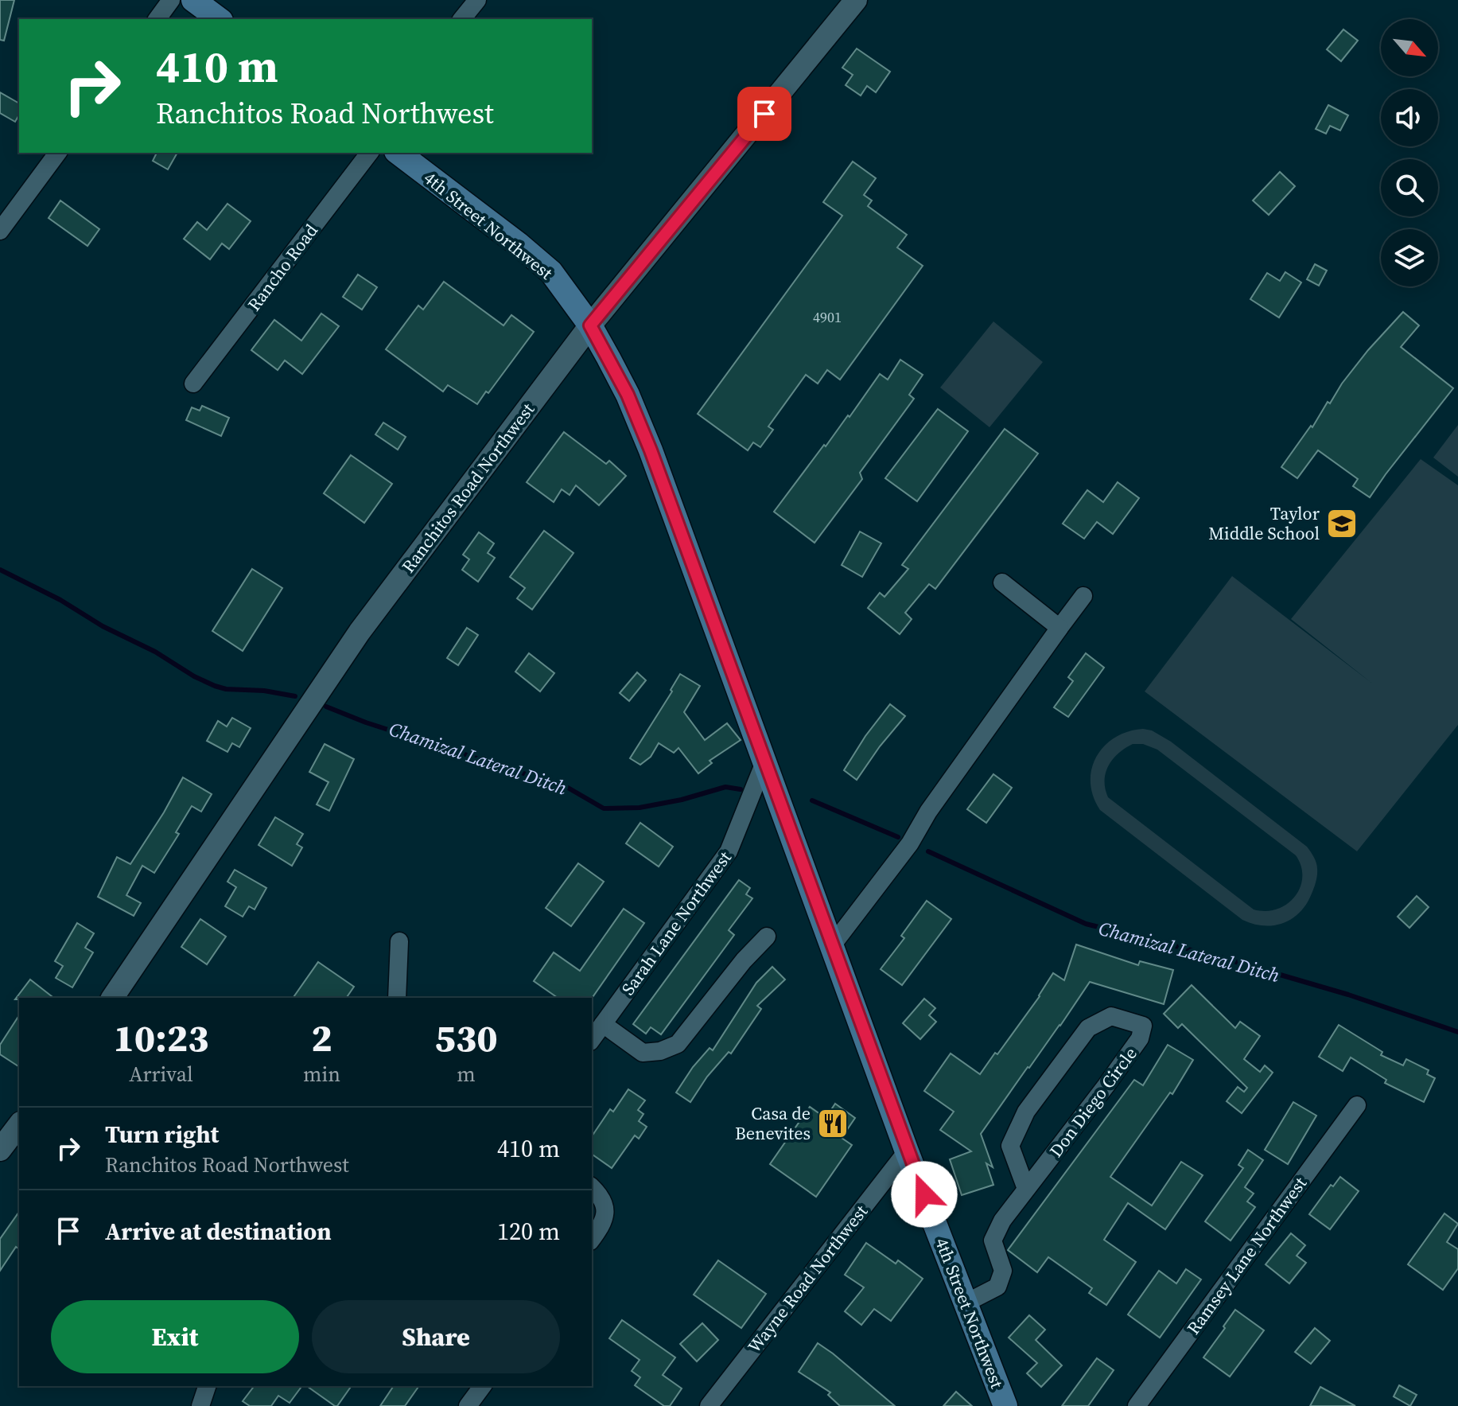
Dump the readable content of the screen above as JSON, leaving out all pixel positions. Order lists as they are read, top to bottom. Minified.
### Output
{"streets":{"main road":["4th Street Northwest"],"street":["Rancho Road","Ranchitos Road Northwest","Sarah Lane Northwest","Don Diego Circle","Ramsey Lane Northwest","Wayne Road Northwest"]},"crossings":[["4th Street Northwest","Ranchitos Road Northwest"],["4th Street Northwest","Sarah Lane Northwest"],["4th Street Northwest","Don Diego Circle"],["4th Street Northwest","Wayne Road Northwest"]],"water":["Chamizal Lateral Ditch"],"places":{"school or university":["Taylor Middle School"],"restaurant":["Casa de Benevites"]},"house_numbers":["4901"],"north":"bottom right","page":{"turn":["410 m","Ranchitos Road Northwest"],"eta":["10:23","Arrival","2","min","530","m"],"list":[{"name":"Turn right","note":"Ranchitos Road Northwest","value":"410 m"},{"name":"Arrive at destination","value":"120 m"}],"buttons":["Exit","Share"]}}
